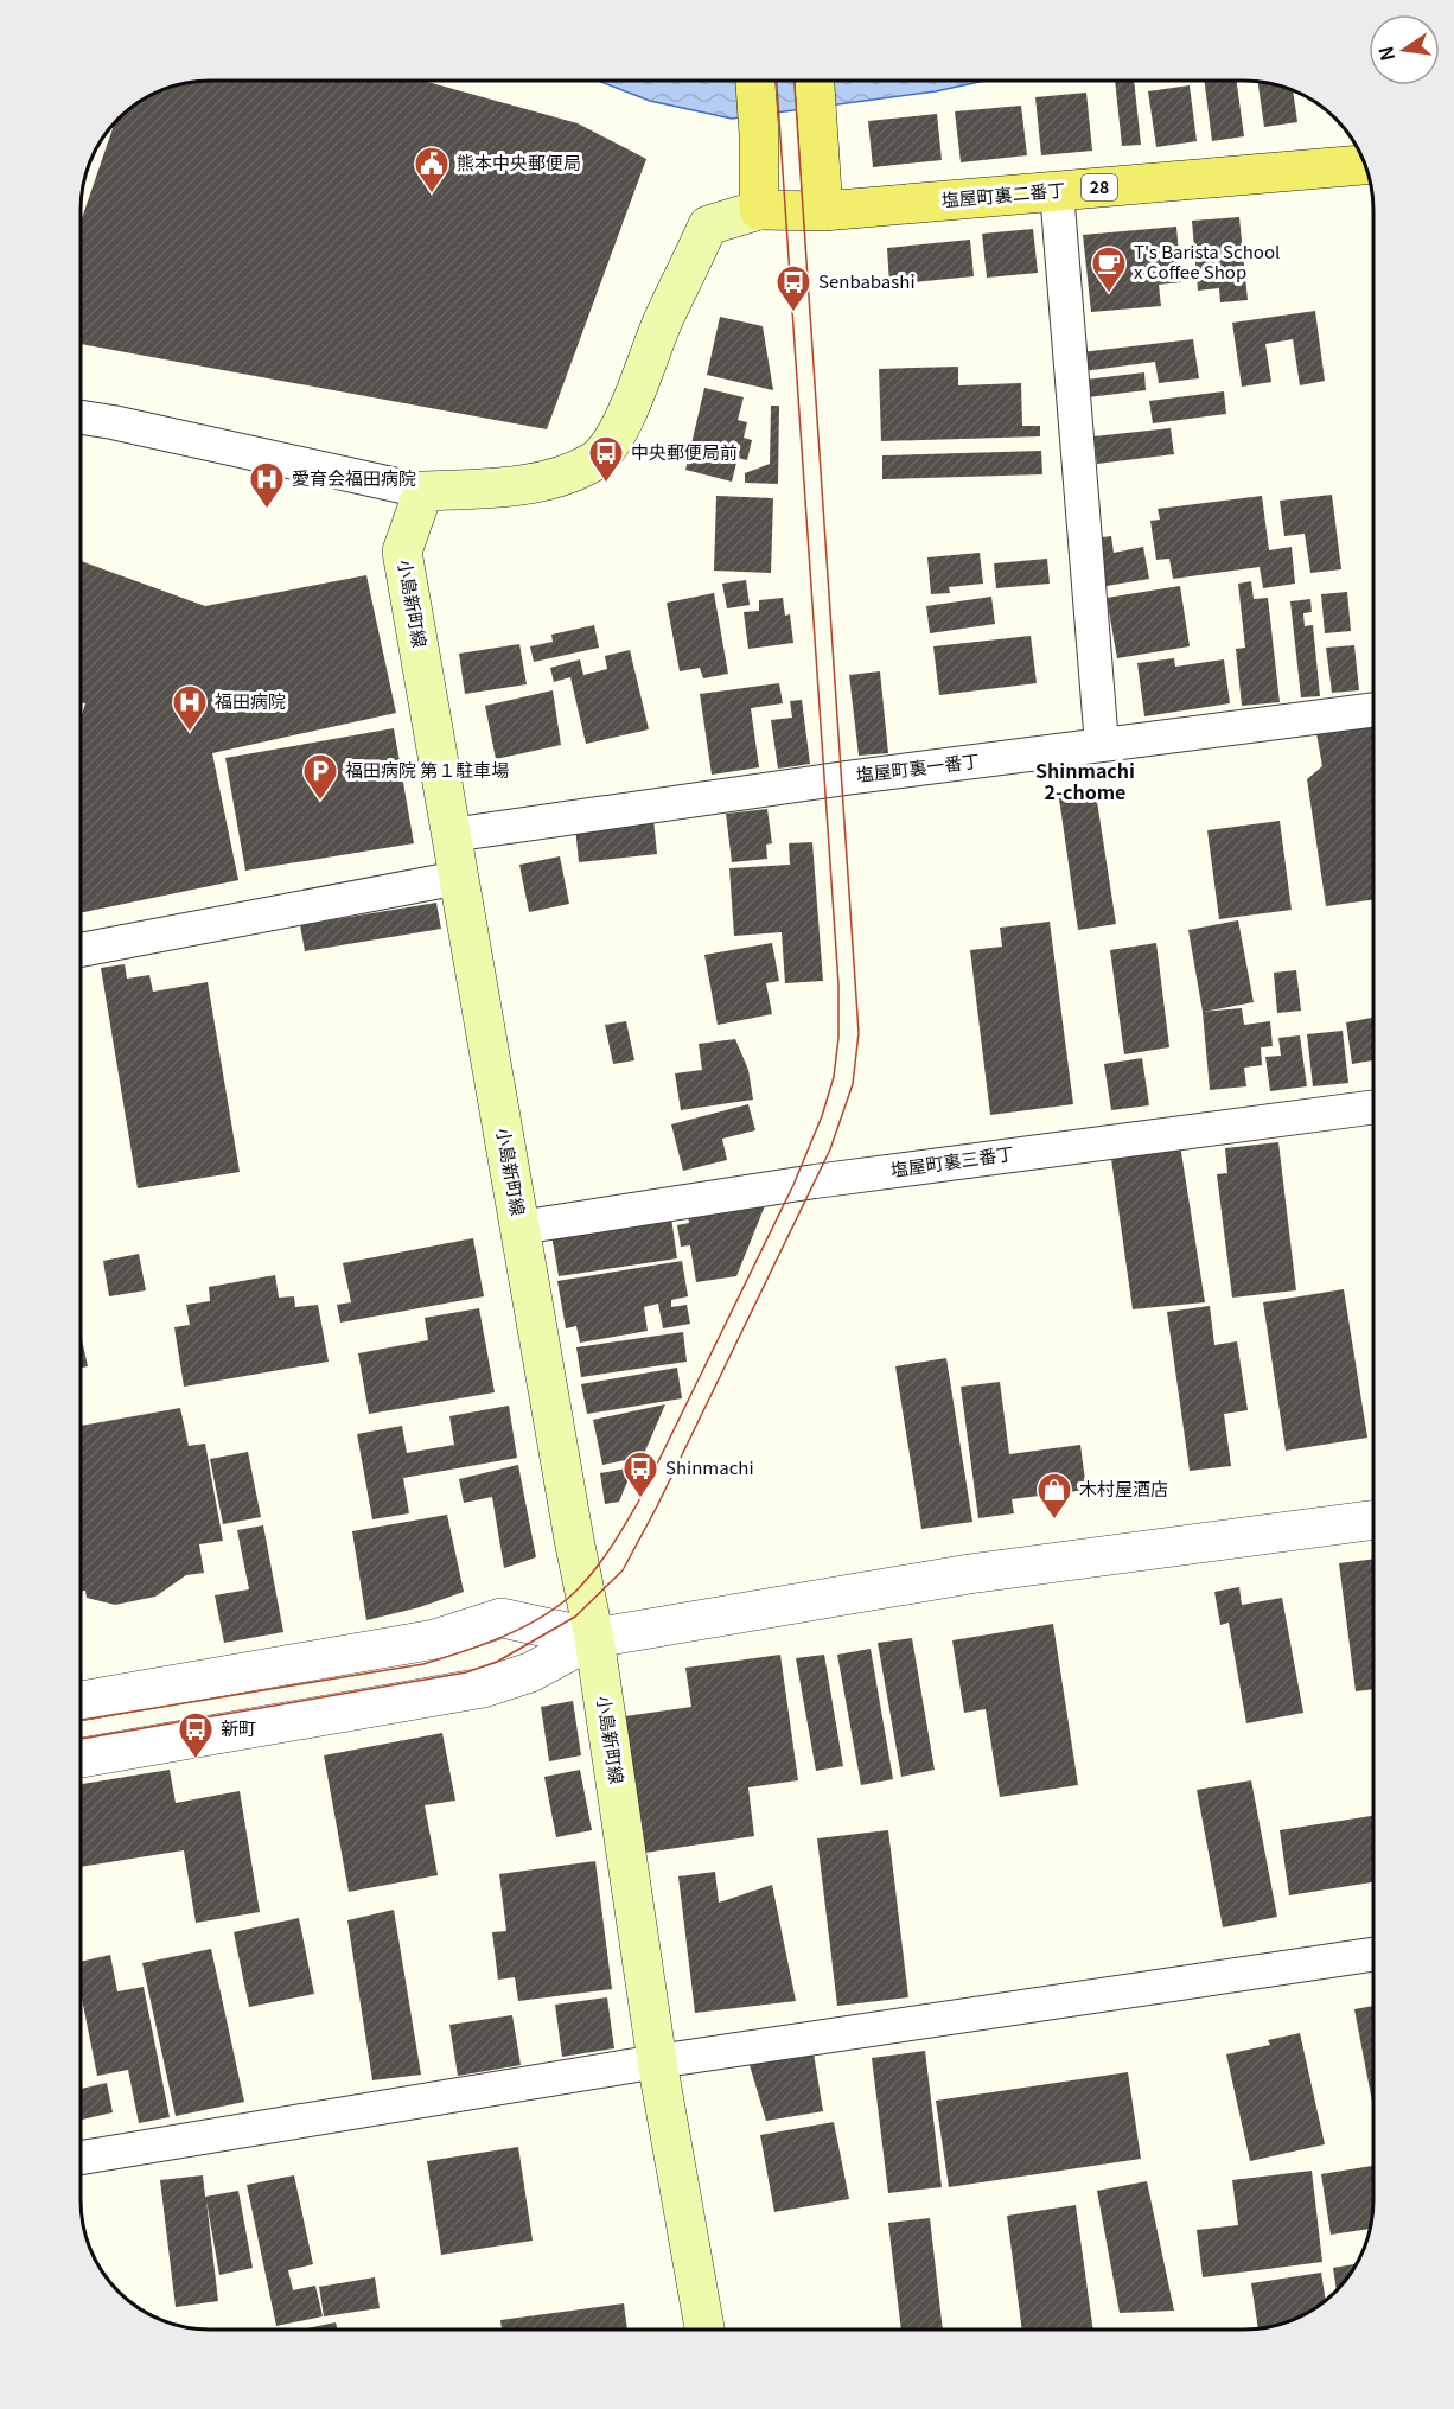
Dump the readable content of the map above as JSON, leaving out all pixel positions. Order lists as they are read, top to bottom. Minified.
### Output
{"streets":{"main road":["28","塩屋町裏二番丁","小島新町線"],"street":["塩屋町裏一番丁","塩屋町裏三番丁"]},"crossings":[["小島新町線","塩屋町裏一番丁"],["小島新町線","塩屋町裏三番丁"]],"districts":["Shinmachi 2-chome"],"places":{"public building":["熊本中央郵便局"],"cafe":["T's Barista School x Coffee Shop"],"bus stop":["Senbabashi","中央郵便局前","Shinmachi","新町"],"hospital":["愛育会福田病院","福田病院"],"parking":["福田病院 第１駐車場"],"shop":["木村屋酒店"]},"north":"left"}
